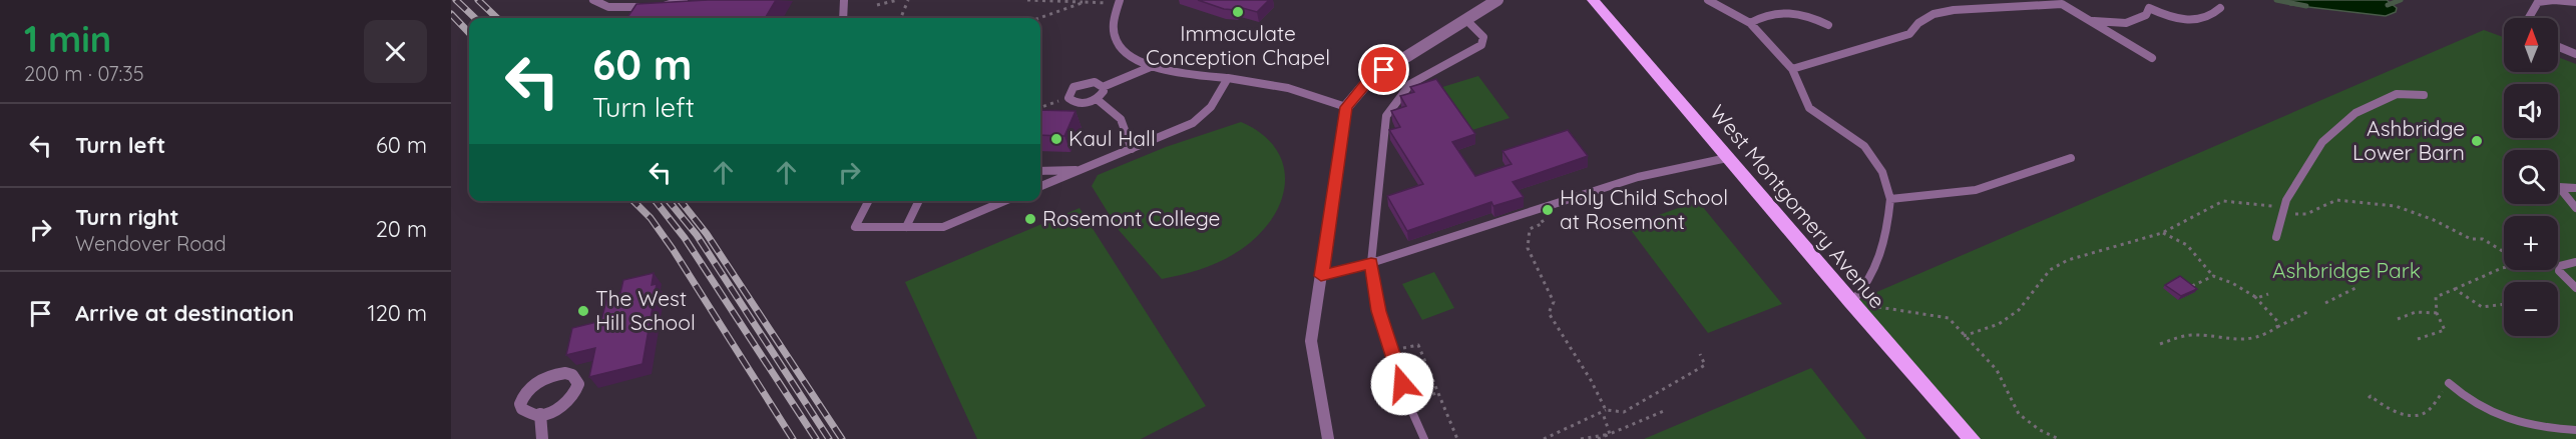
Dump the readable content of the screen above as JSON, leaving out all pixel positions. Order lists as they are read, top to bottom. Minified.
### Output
{"streets":{"main road":["West Montgomery Avenue"]},"parks":["Ashbridge Park"],"places":["Immaculate Conception Chapel","Kaul Hall","Ashbridge Lower Barn","Holy Child School at Rosemont","Rosemont College","The West Hill School"],"north":"top","page":{"heading":["1 min","200 m · 07:35"],"map_buttons":["+","−"],"turn":["60 m","Turn left"],"list":[{"name":"Turn left","value":"60 m"},{"name":"Turn right","note":"Wendover Road","value":"20 m"},{"name":"Arrive at destination","value":"120 m"}]}}
